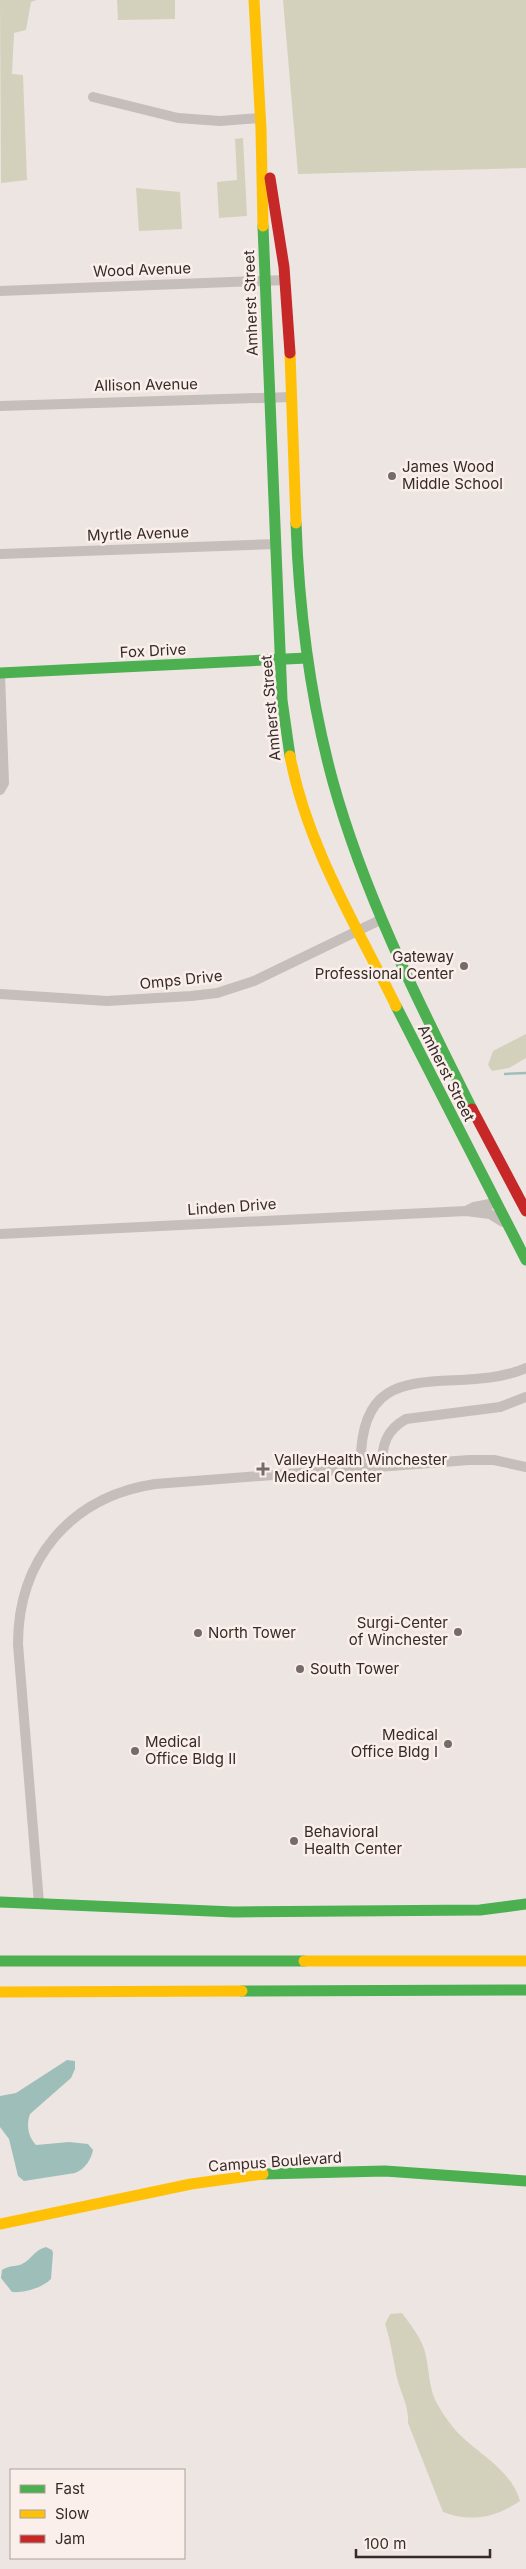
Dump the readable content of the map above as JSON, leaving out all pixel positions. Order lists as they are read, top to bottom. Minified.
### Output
{"streets":{"main road":["Amherst Street","Fox Drive","Campus Boulevard"],"street":["Wood Avenue","Allison Avenue","Myrtle Avenue","Omps Drive","Linden Drive"]},"crossings":[["Wood Avenue","Amherst Street"],["Amherst Street","Allison Avenue"],["Amherst Street","Myrtle Avenue"],["Amherst Street","Fox Drive"],["Amherst Street","Omps Drive"],["Amherst Street","Linden Drive"]],"places":{"other":["James Wood Middle School","Gateway Professional Center","Surgi-Center of Winchester","North Tower","South Tower","Medical Office Bldg I","Medical Office Bldg II","Behavioral Health Center"],"health":["ValleyHealth Winchester Medical Center"]},"legend":["Fast","Slow","Jam"],"scale_bar":"100 m"}
